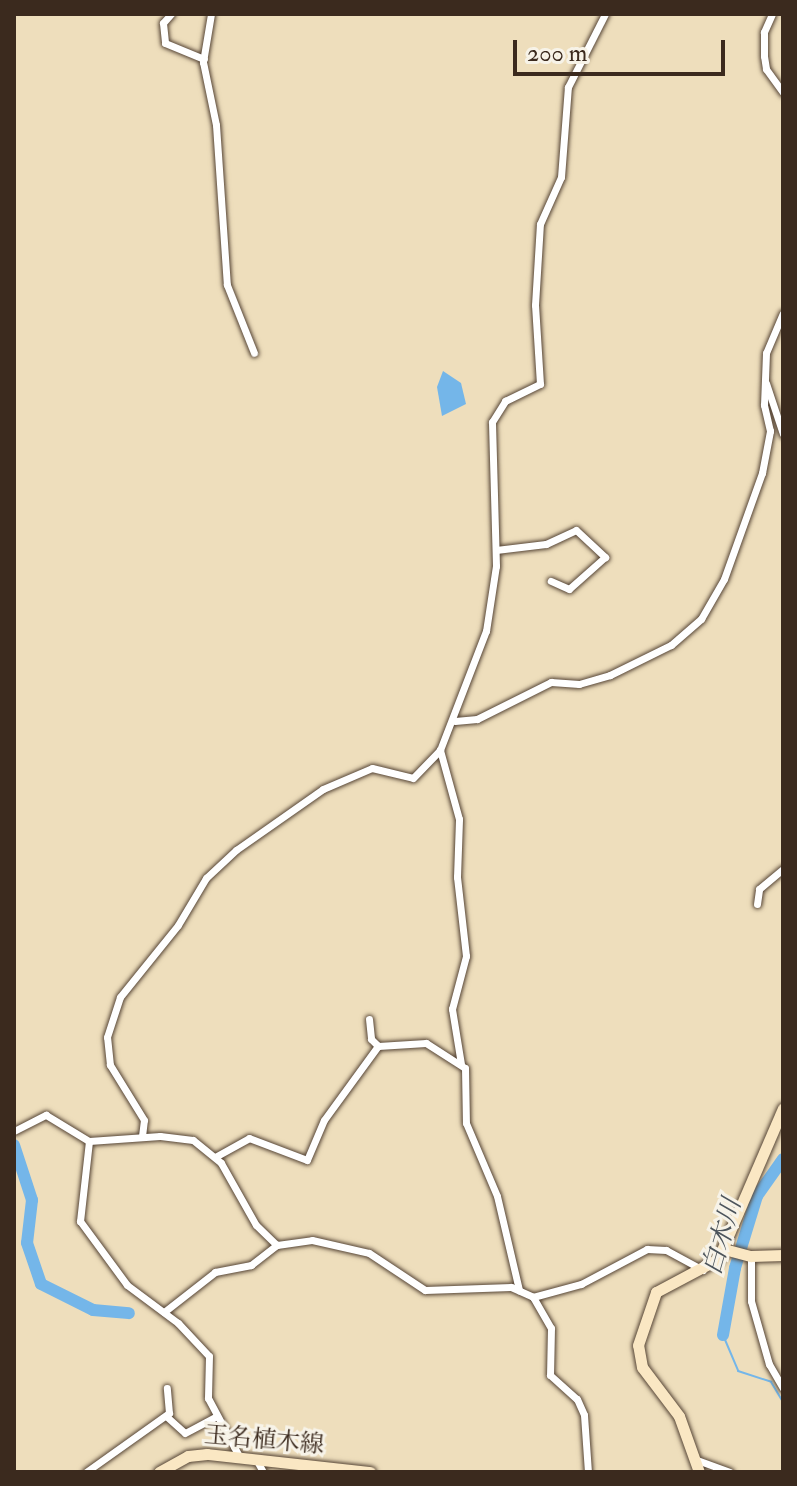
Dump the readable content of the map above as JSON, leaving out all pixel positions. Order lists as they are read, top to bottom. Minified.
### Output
{"streets":{"main road":["玉名植木線"]},"water":["白木川"],"scale_bar":"200 m"}
